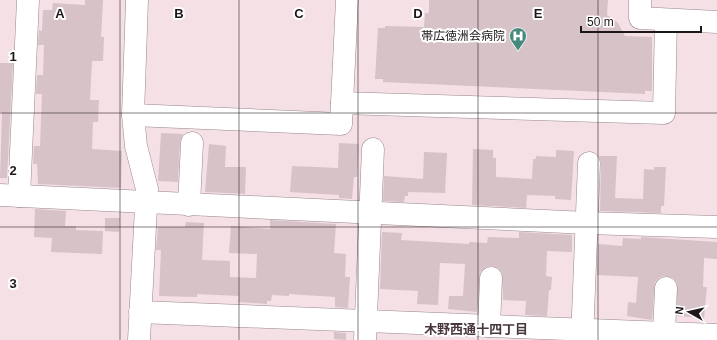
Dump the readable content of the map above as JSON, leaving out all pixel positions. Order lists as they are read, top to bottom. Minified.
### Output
{"districts":["木野西通十四丁目"],"places":{"hospital":["帯広徳洲会病院"]},"scale_bar":"50 m","north":"left","grid":{"columns":["A","B","C","D","E"],"rows":["1","2","3"]}}
